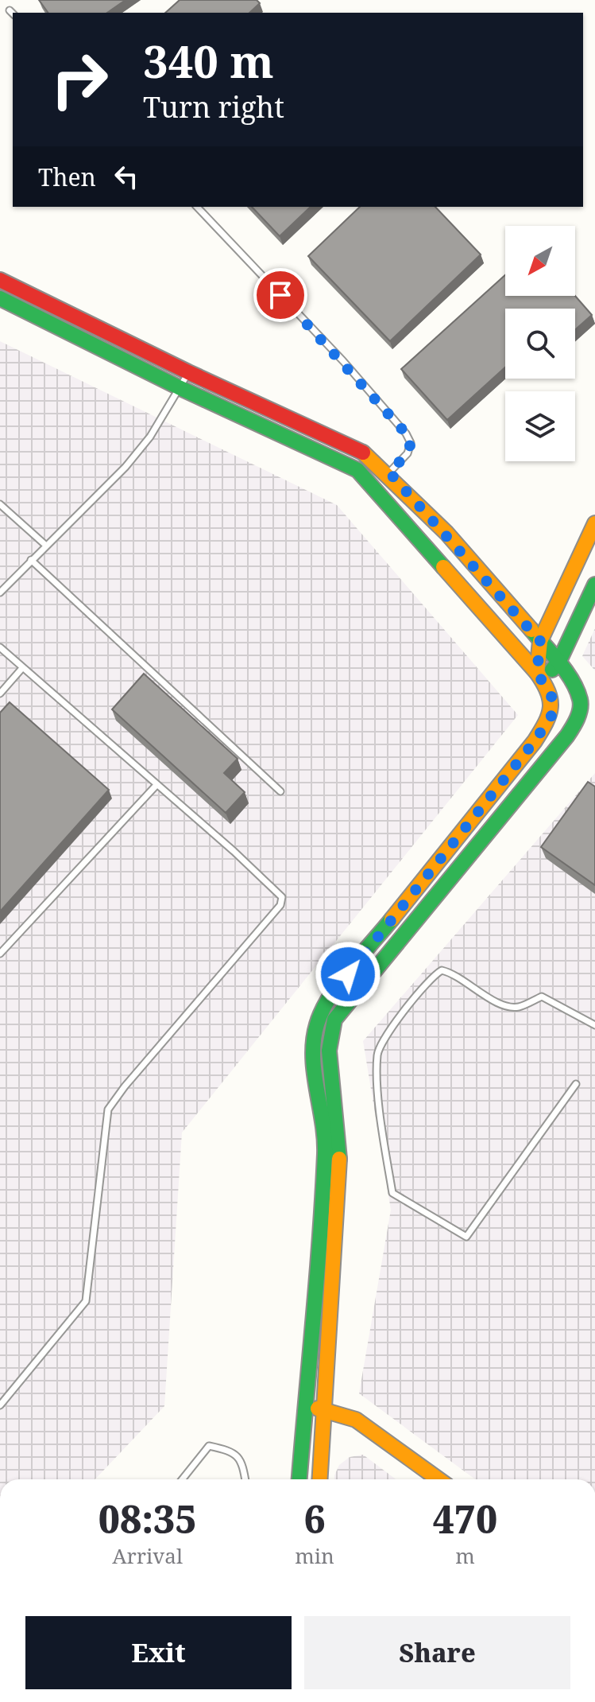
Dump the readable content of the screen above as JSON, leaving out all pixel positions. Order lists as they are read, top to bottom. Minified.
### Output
{"north":"bottom left","page":{"turn":["340 m","Turn right"],"then":"Then","eta":["08:35","Arrival","6","min","470","m"],"buttons":["Exit","Share"]}}
